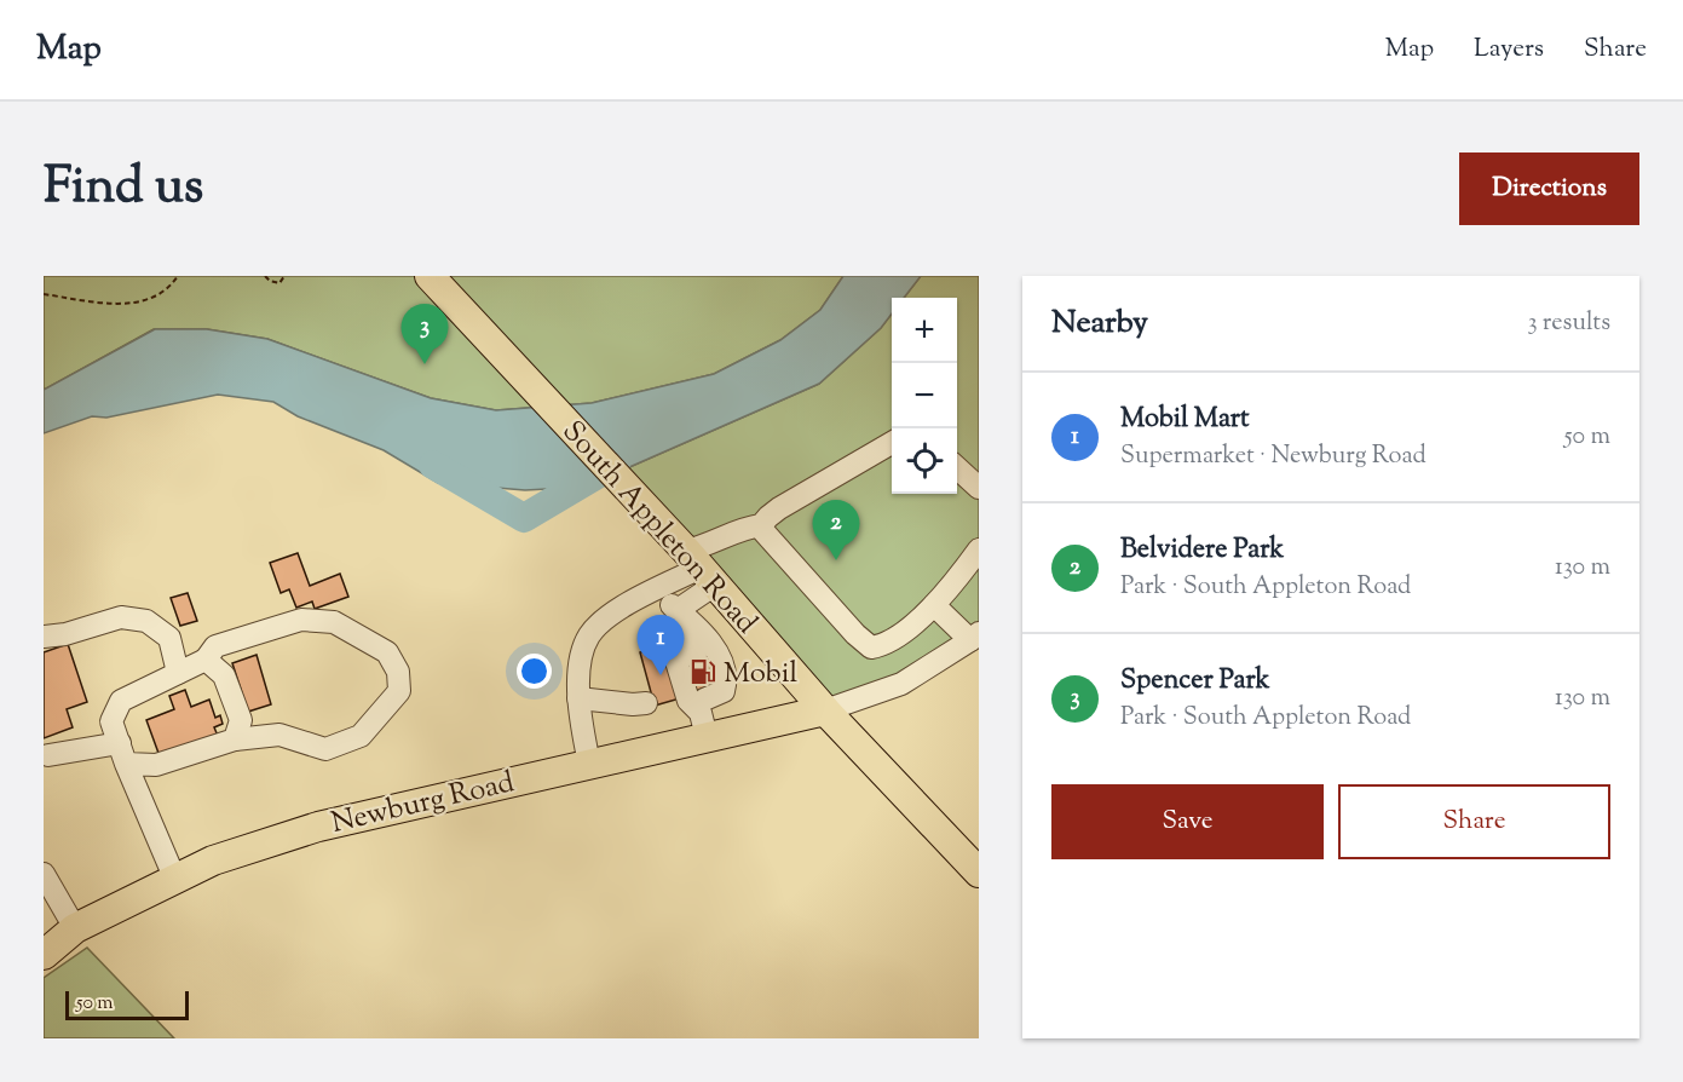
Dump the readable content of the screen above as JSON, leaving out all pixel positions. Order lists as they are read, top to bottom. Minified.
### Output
{"streets":{"main road":["South Appleton Road","Newburg Road"]},"crossings":[["South Appleton Road","Newburg Road"]],"places":{"fuel station":["Mobil"]},"scale_bar":"50 m","page":{"header":"Map","nav":["Map","Layers","Share"],"title":"Find us","buttons":["Directions",["Save","Share"]],"heading":["Nearby","3 results"],"map_buttons":["+","−"],"pins":["3","2","1"],"list":[{"mark":"1","name":"Mobil Mart","note":"Supermarket · Newburg Road","value":"50 m"},{"mark":"2","name":"Belvidere Park","note":"Park · South Appleton Road","value":"130 m"},{"mark":"3","name":"Spencer Park","note":"Park · South Appleton Road","value":"130 m"}],"scale":"50 m"}}
